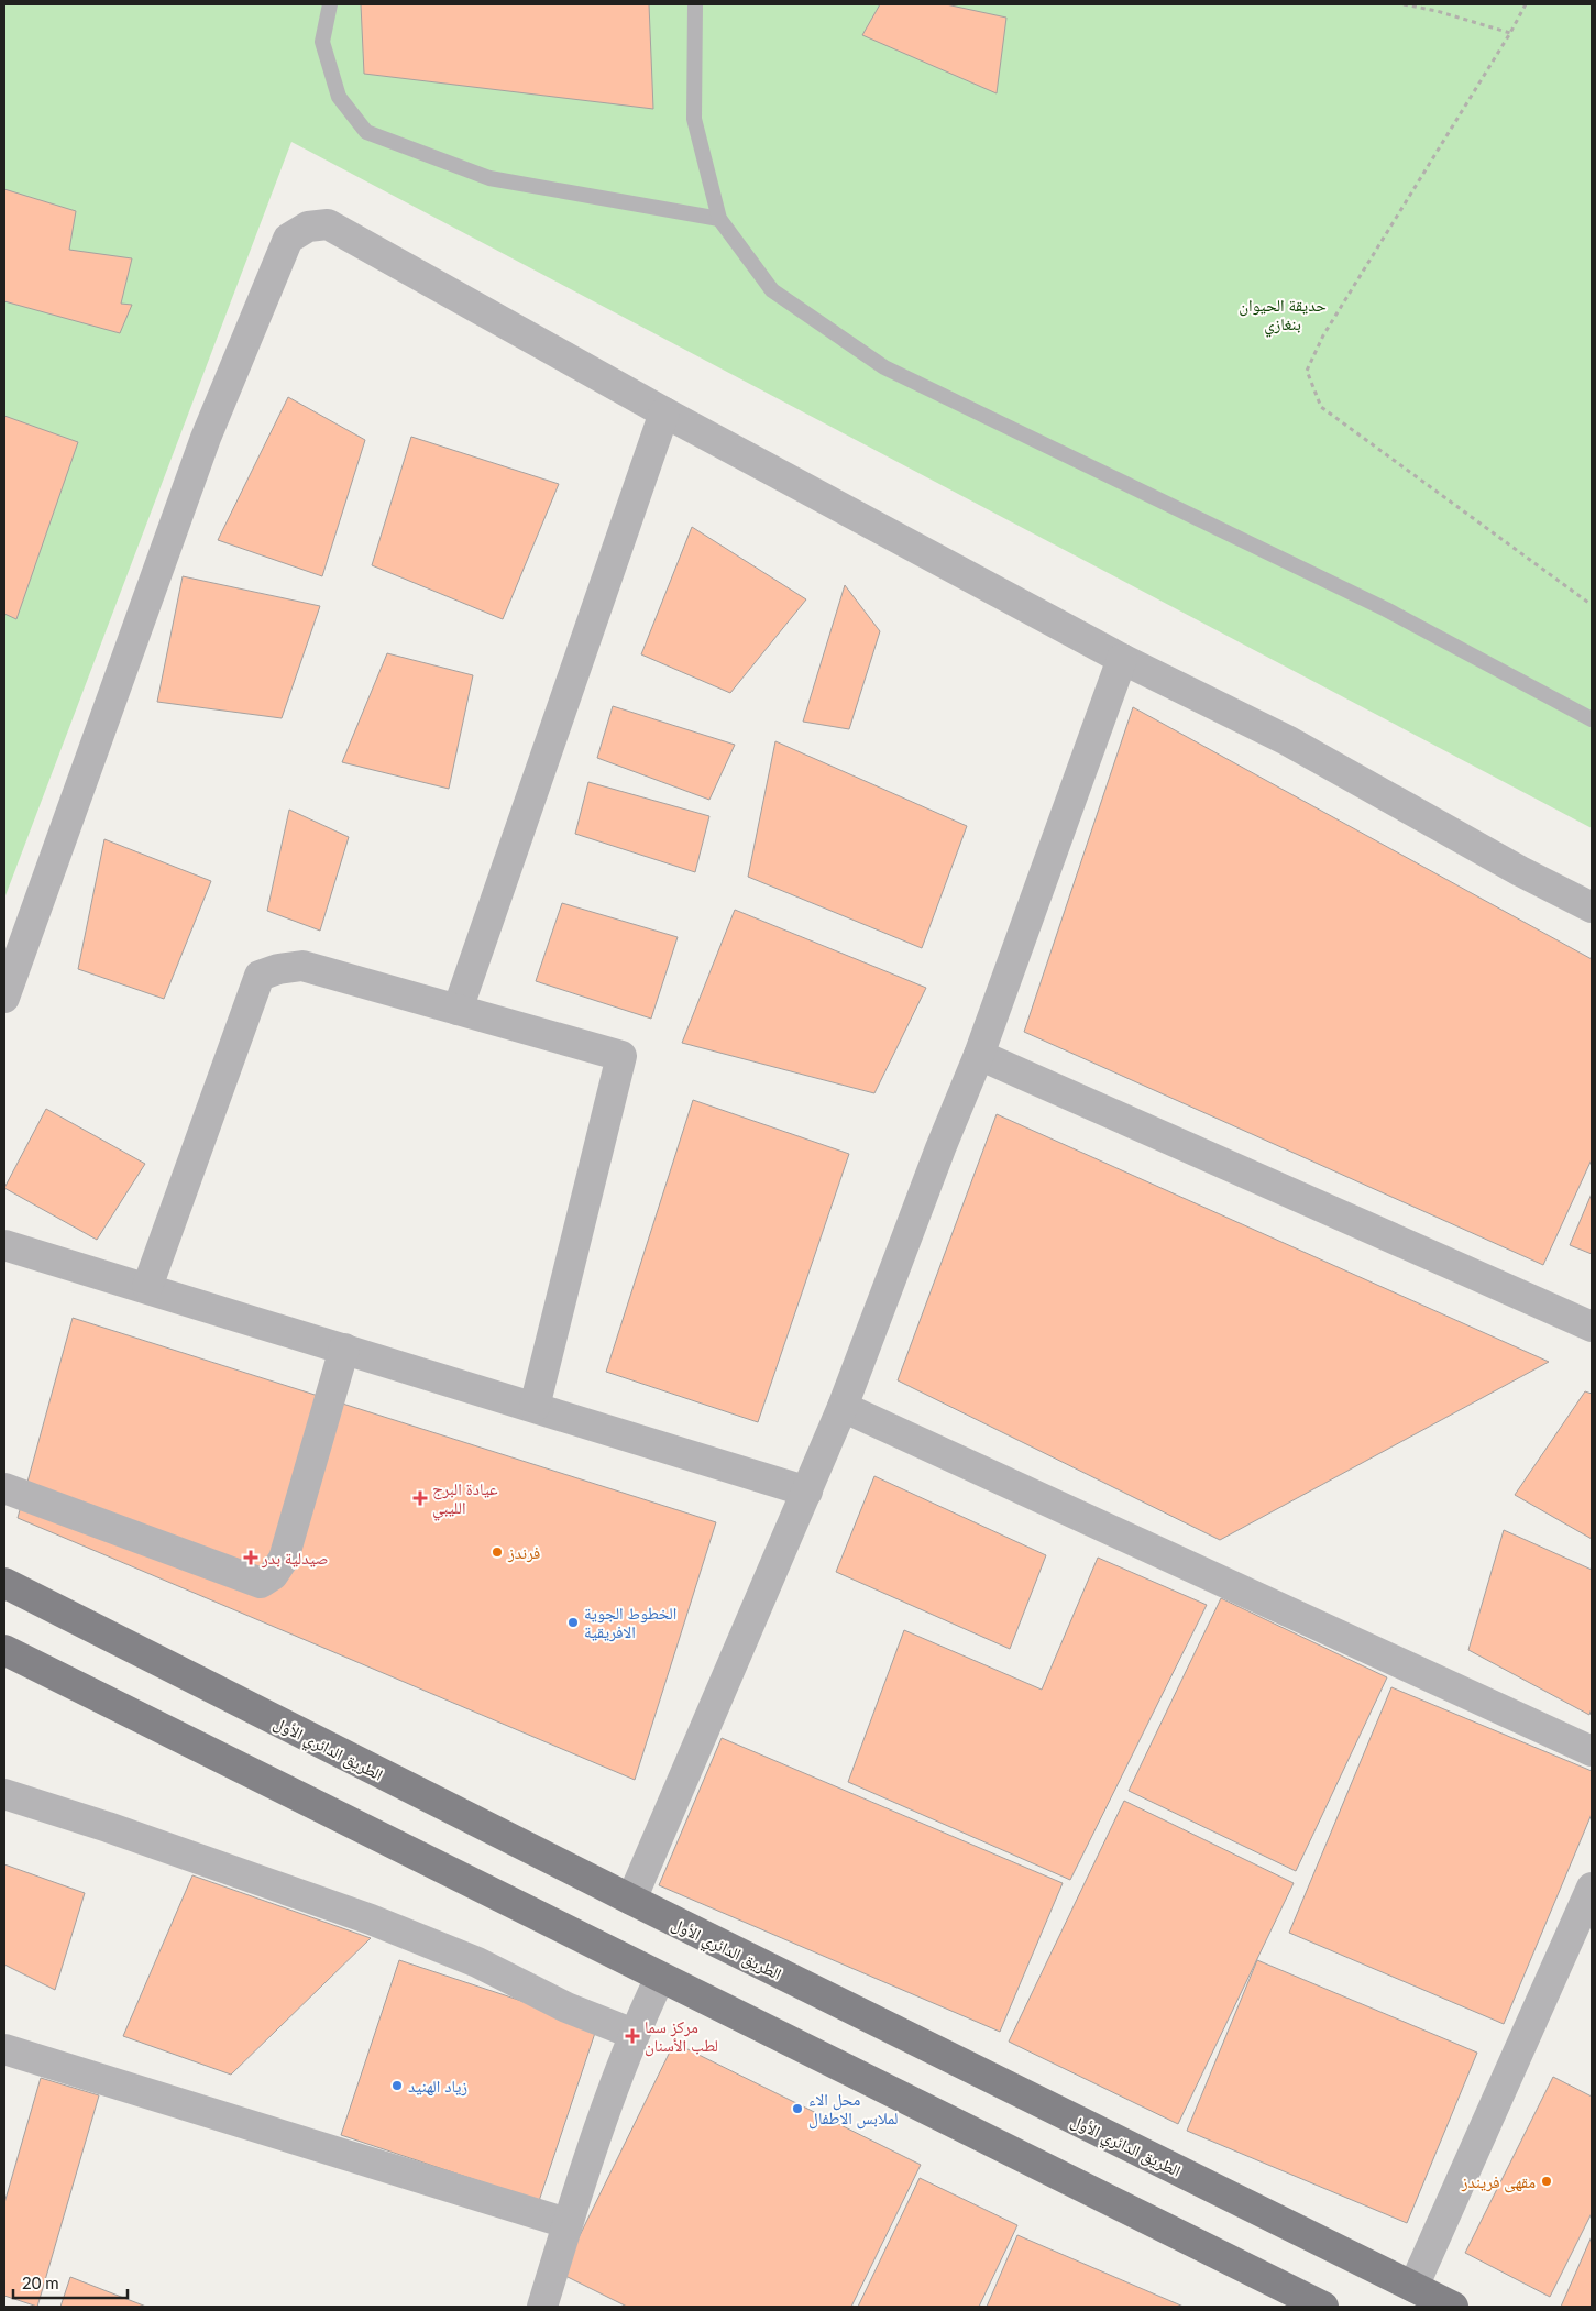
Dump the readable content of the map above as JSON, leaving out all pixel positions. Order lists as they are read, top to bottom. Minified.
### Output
{"streets":{"main road":["الطريق الدائري الأول"]},"parks":["حديقة الحيوان بنغازي"],"places":{"health":["عيادة البرج الليبي","صيدلية بدر","مركز سما لطب الأسنان"],"other":["فرندز","الخطوط الجوية الافريقية","زياد الهنيد","محل الاء لملابس الاطفال","مقهى فريندز"]},"scale_bar":"20 m"}
